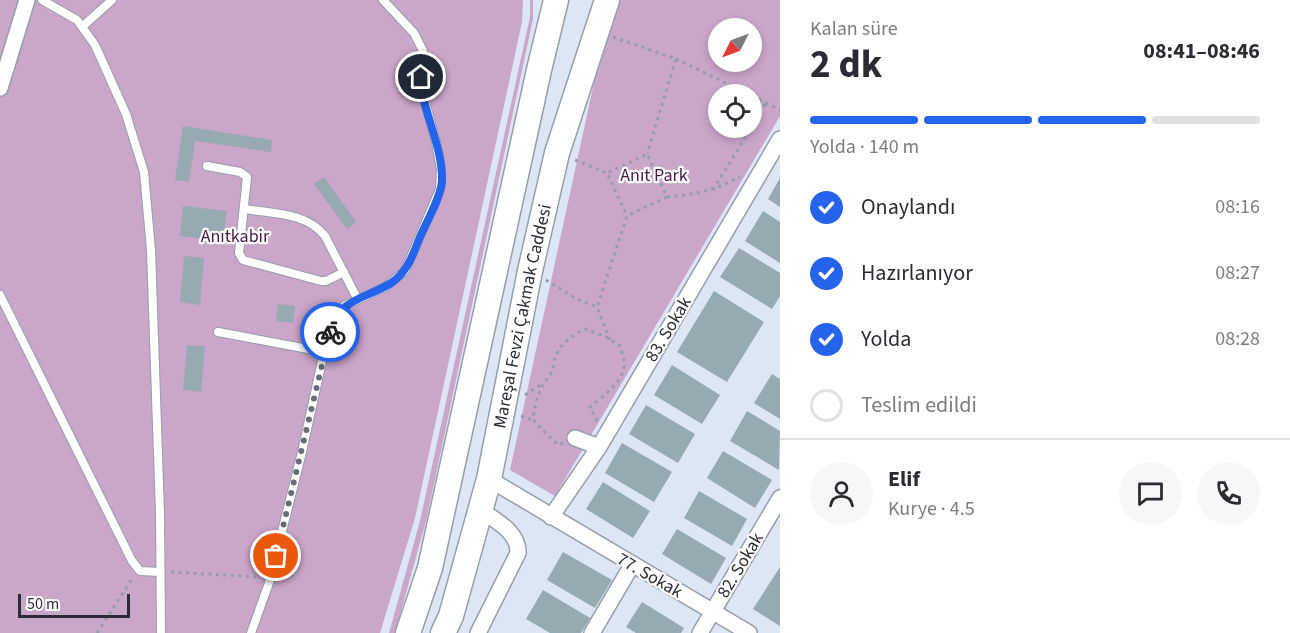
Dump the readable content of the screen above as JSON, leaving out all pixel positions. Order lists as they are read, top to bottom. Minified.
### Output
{"streets":{"main road":["Mareşal Fevzi Çakmak Caddesi"],"street":["83. Sokak","82. Sokak","77. Sokak"]},"crossings":[["Mareşal Fevzi Çakmak Caddesi","77. Sokak"],["83. Sokak","77. Sokak"],["82. Sokak","77. Sokak"]],"parks":["Anıt Park","Anıtkabir"],"scale_bar":"50 m","north":"bottom left","page":{"heading":["2 dk","Kalan süre","08:41–08:46"],"panel":["Elif","Kurye · 4.5"],"bar":"Yolda · 140 m","list":[["Onaylandı","08:16"],["Hazırlanıyor","08:27"],["Yolda","08:28"],"Teslim edildi"],"scale":"50 m"}}
